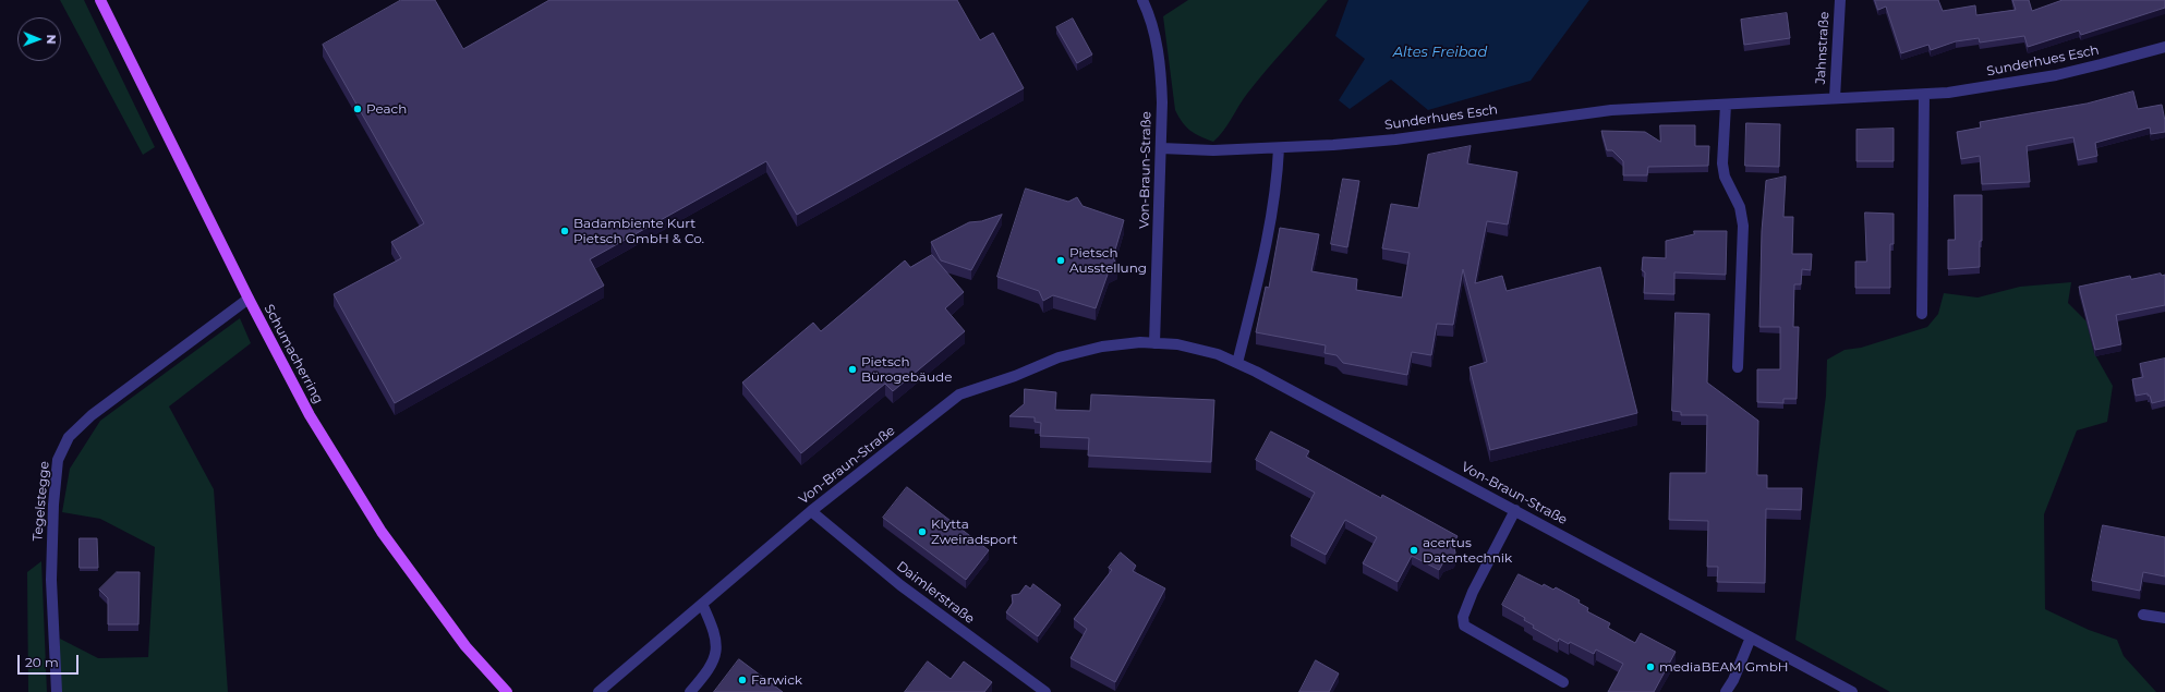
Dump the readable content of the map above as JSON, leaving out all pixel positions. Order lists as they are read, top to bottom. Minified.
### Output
{"streets":{"main road":["Schumacherring"],"street":["Jahnstraße","Sunderhues Esch","Von-Braun-Straße","Tegelstegge","Daimlerstraße"]},"crossings":[["Jahnstraße","Sunderhues Esch"],["Sunderhues Esch","Von-Braun-Straße"],["Von-Braun-Straße","Daimlerstraße"],["Schumacherring","Tegelstegge"]],"water":["Altes Freibad"],"places":["Peach","Badambiente Kurt Pietsch GmbH & Co.","Pietsch Ausstellung","Pietsch Bürogebäude","Klytta Zweiradsport","acertus Datentechnik","mediaBEAM GmbH","Farwick"],"scale_bar":"20 m","north":"right"}
